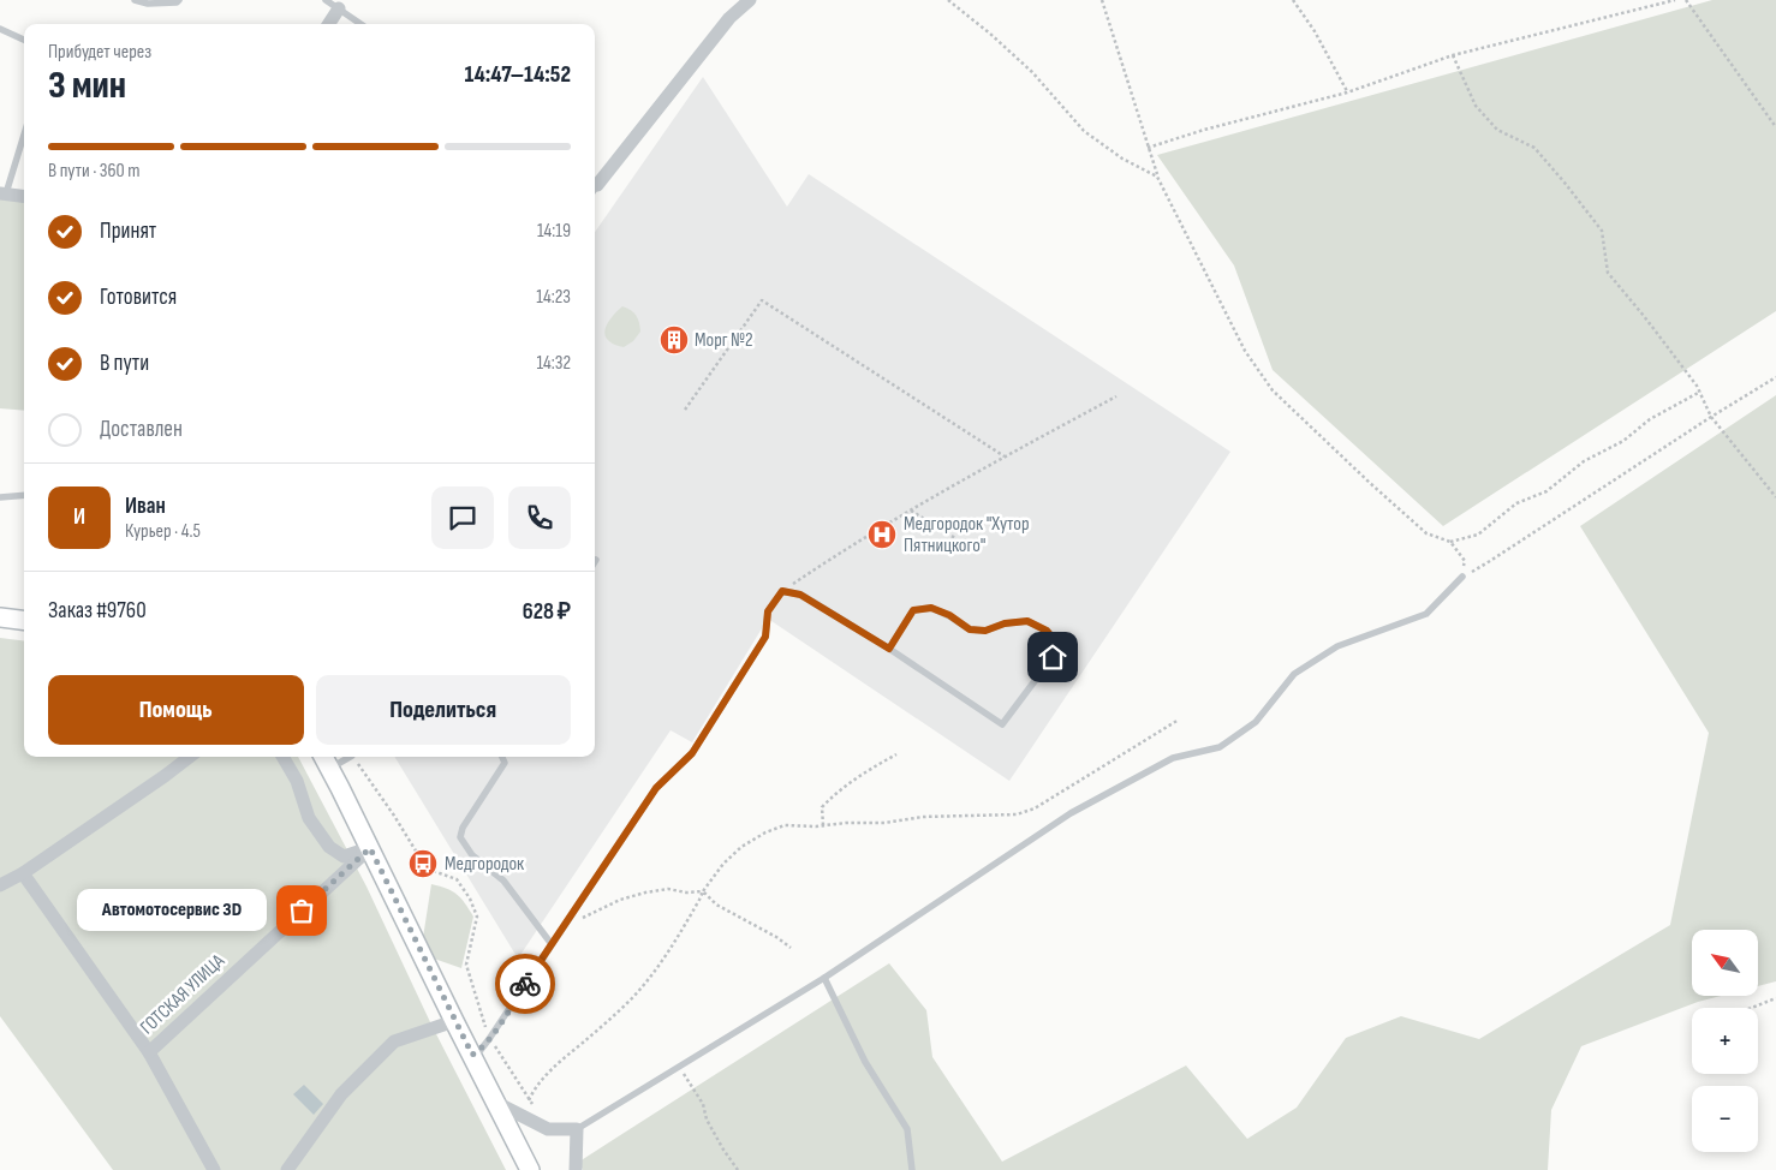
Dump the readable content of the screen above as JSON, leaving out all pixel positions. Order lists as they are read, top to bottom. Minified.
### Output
{"streets":{"street":["ГОТСКАЯ УЛИЦА"]},"places":{"building":["Морг №2"],"hospital":["Медгородок \"Хутор Пятницкого\""],"bus stop":["Медгородок"],"other":["Автомотосервис 3D"]},"north":"top left","page":{"heading":["3 мин","Прибудет через","14:47–14:52"],"panel":["Иван","Курьер · 4.5","Заказ #9760","628 ₽"],"bar":"В пути · 360 m","list":[["Принят","14:19"],["Готовится","14:23"],["В пути","14:32"],"Доставлен"],"round":"И","buttons":["Помощь","Поделиться"],"bubble":"Автомотосервис 3D","map_buttons":["+","−"]}}
